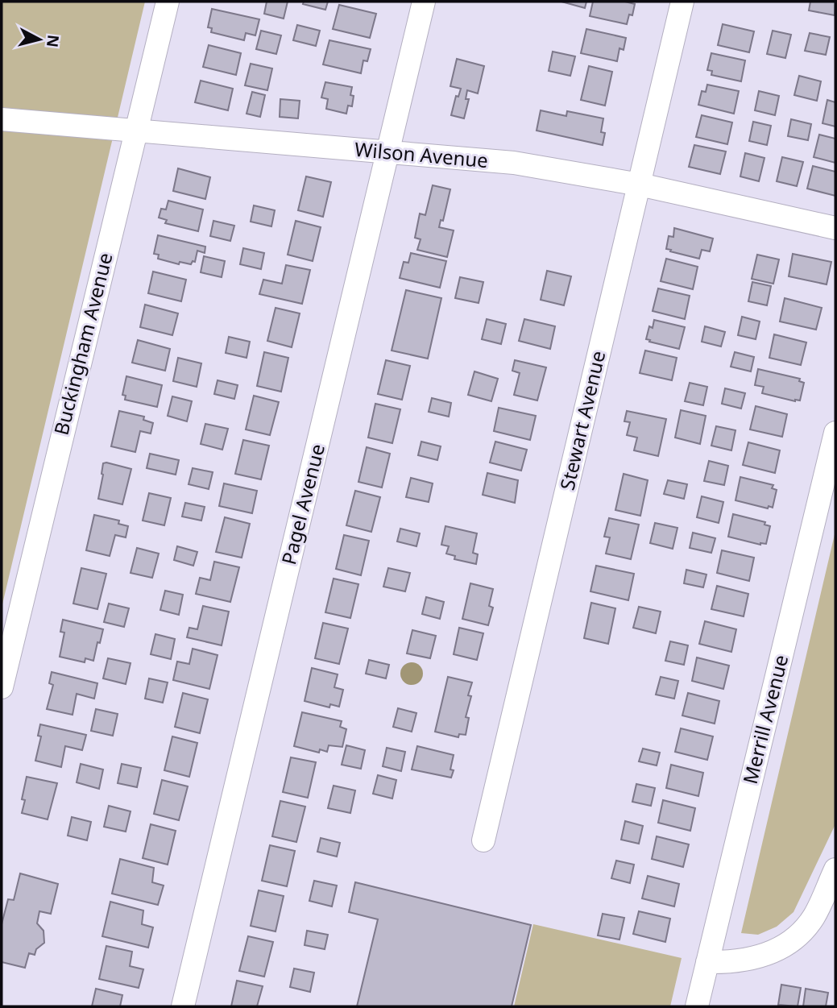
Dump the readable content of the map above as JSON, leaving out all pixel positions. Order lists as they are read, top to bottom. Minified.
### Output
{"streets":{"street":["Wilson Avenue","Buckingham Avenue","Stewart Avenue","Pagel Avenue","Merrill Avenue"]},"crossings":[["Wilson Avenue","Buckingham Avenue"],["Wilson Avenue","Stewart Avenue"],["Wilson Avenue","Pagel Avenue"]],"north":"right"}
